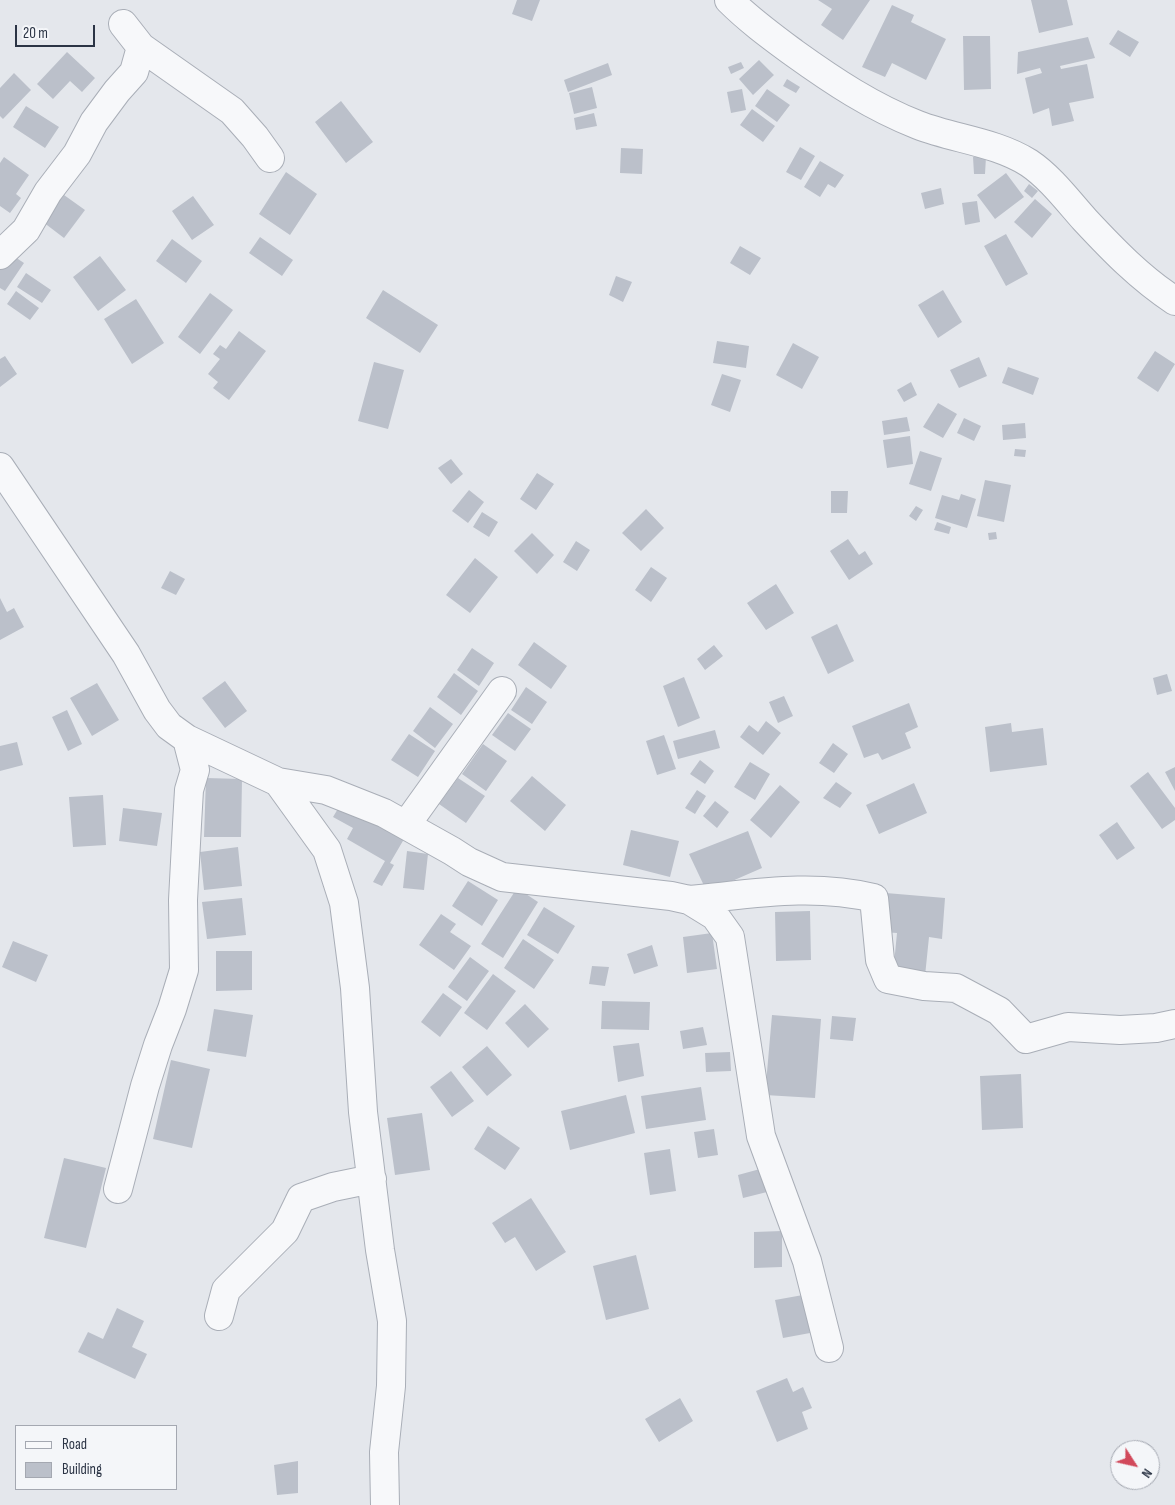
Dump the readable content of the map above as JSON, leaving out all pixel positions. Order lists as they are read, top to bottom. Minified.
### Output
{"legend":["Road","Building"],"scale_bar":"20 m","north":"bottom right"}
